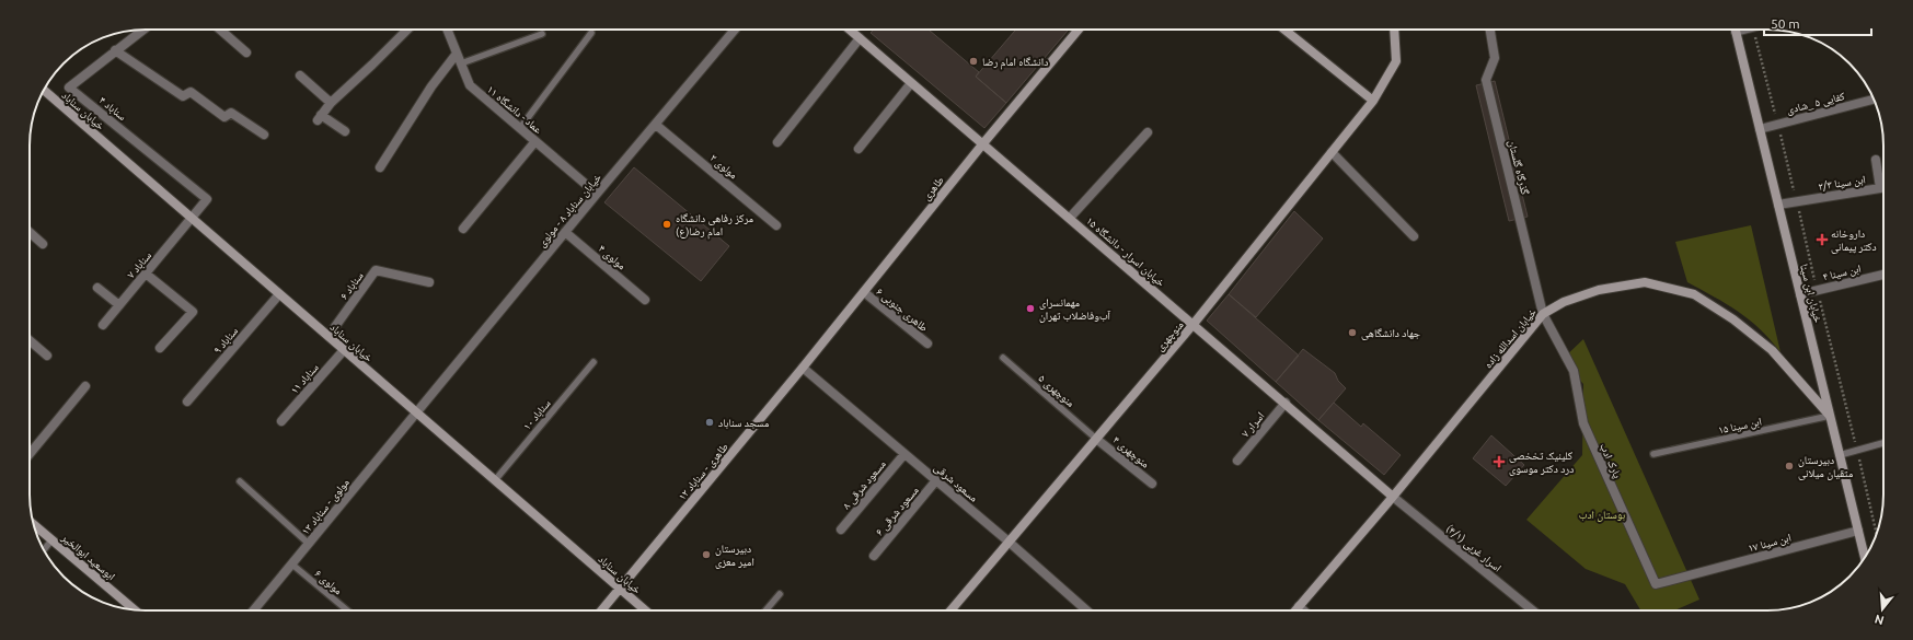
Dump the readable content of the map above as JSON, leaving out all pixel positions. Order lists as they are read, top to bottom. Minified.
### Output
{"streets":{"street":["کفایی ۵ _شادی","سناباد ۴","عماد - دانشگاه ۱۱","خیابان سناباد","مولوی ۲","گذرگاه گلستان","ابن سینا ۲/۳","طاهری","خیابان سناباد ۸ - مولوی","خیابان اسرار - دانشگاه ۱۵","مولوی ۴","سناباد ۷","ابن سینا ۴","سناباد ۶","خیابان ابن سینا","طاهری جنوبی ۶","منوچهری","خیابان اسدالله زاده","سناباد ۹","سناباد ۱۱","اسرار ۷","منوچهری ۴","پارک ادب","طاهری - سناباد ۱۲","مسعود شرقی","مسعود شرقی ۸","مولوی - سناباد ۱۳","مسعود شرقی ۶","ابن سینا ۱۷","اسرار غربی (۴/۱)","ابوسعید ابوالخیر"],"lane":["منوچهری ۵","سناباد ۱۰","ابن سینا ۱۵","مولوی ۶"]},"crossings":[["کفایی ۵ _شادی","خیابان ابن سینا"],["سناباد ۴","خیابان سناباد"],["سناباد ۴","سناباد ۷"],["عماد - دانشگاه ۱۱","خیابان سناباد ۸ - مولوی"],["خیابان سناباد","خیابان سناباد ۸ - مولوی"],["خیابان سناباد","سناباد ۷"],["خیابان سناباد","سناباد ۶"],["خیابان سناباد","سناباد ۹"],["خیابان سناباد","سناباد ۱۱"],["خیابان سناباد","سناباد ۱۰"],["خیابان سناباد","طاهری - سناباد ۱۲"],["خیابان سناباد","مولوی - سناباد ۱۳"],["مولوی ۲","خیابان سناباد ۸ - مولوی"],["گذرگاه گلستان","خیابان اسدالله زاده"],["گذرگاه گلستان","پارک ادب"],["ابن سینا ۲/۳","خیابان ابن سینا"],["طاهری","خیابان اسرار - دانشگاه ۱۵"],["طاهری","طاهری جنوبی ۶"],["طاهری","طاهری - سناباد ۱۲"],["طاهری","مسعود شرقی"],["خیابان سناباد ۸ - مولوی","مولوی ۴"],["خیابان سناباد ۸ - مولوی","مولوی - سناباد ۱۳"],["خیابان اسرار - دانشگاه ۱۵","منوچهری"],["خیابان اسرار - دانشگاه ۱۵","خیابان اسدالله زاده"],["خیابان اسرار - دانشگاه ۱۵","اسرار ۷"],["خیابان اسرار - دانشگاه ۱۵","اسرار غربی (۴/۱)"],["ابن سینا ۴","خیابان ابن سینا"],["خیابان ابن سینا","خیابان اسدالله زاده"],["خیابان ابن سینا","ابن سینا ۱۵"],["خیابان ابن سینا","ابن سینا ۱۷"],["منوچهری","منوچهری ۵"],["منوچهری","منوچهری ۴"],["منوچهری","مسعود شرقی"],["خیابان اسدالله زاده","ابن سینا ۱۵"],["خیابان اسدالله زاده","پارک ادب"],["خیابان اسدالله زاده","اسرار غربی (۴/۱)"],["منوچهری ۵","منوچهری ۴"],["پارک ادب","ابن سینا ۱۷"],["طاهری - سناباد ۱۲","مسعود شرقی"],["مسعود شرقی","مسعود شرقی ۸"],["مسعود شرقی","مسعود شرقی ۶"],["مولوی - سناباد ۱۳","مولوی ۶"]],"parks":["بوستان ادب"],"places":{"other":["دانشگاه امام رضا","مرکز رفاهی دانشگاه امام رضا(ع)","مهمانسرای آب‌و‌فاضلاب تهران","جهاد دانشگاهی","مسجد سناباد","دبیرستان متقیان میلانی","دبیرستان امیر معزی"],"health":["داروخانه دکتر پیمانی","کلینیک تخخصی درد دکتر موسوی"]},"scale_bar":"50 m","north":"bottom"}
